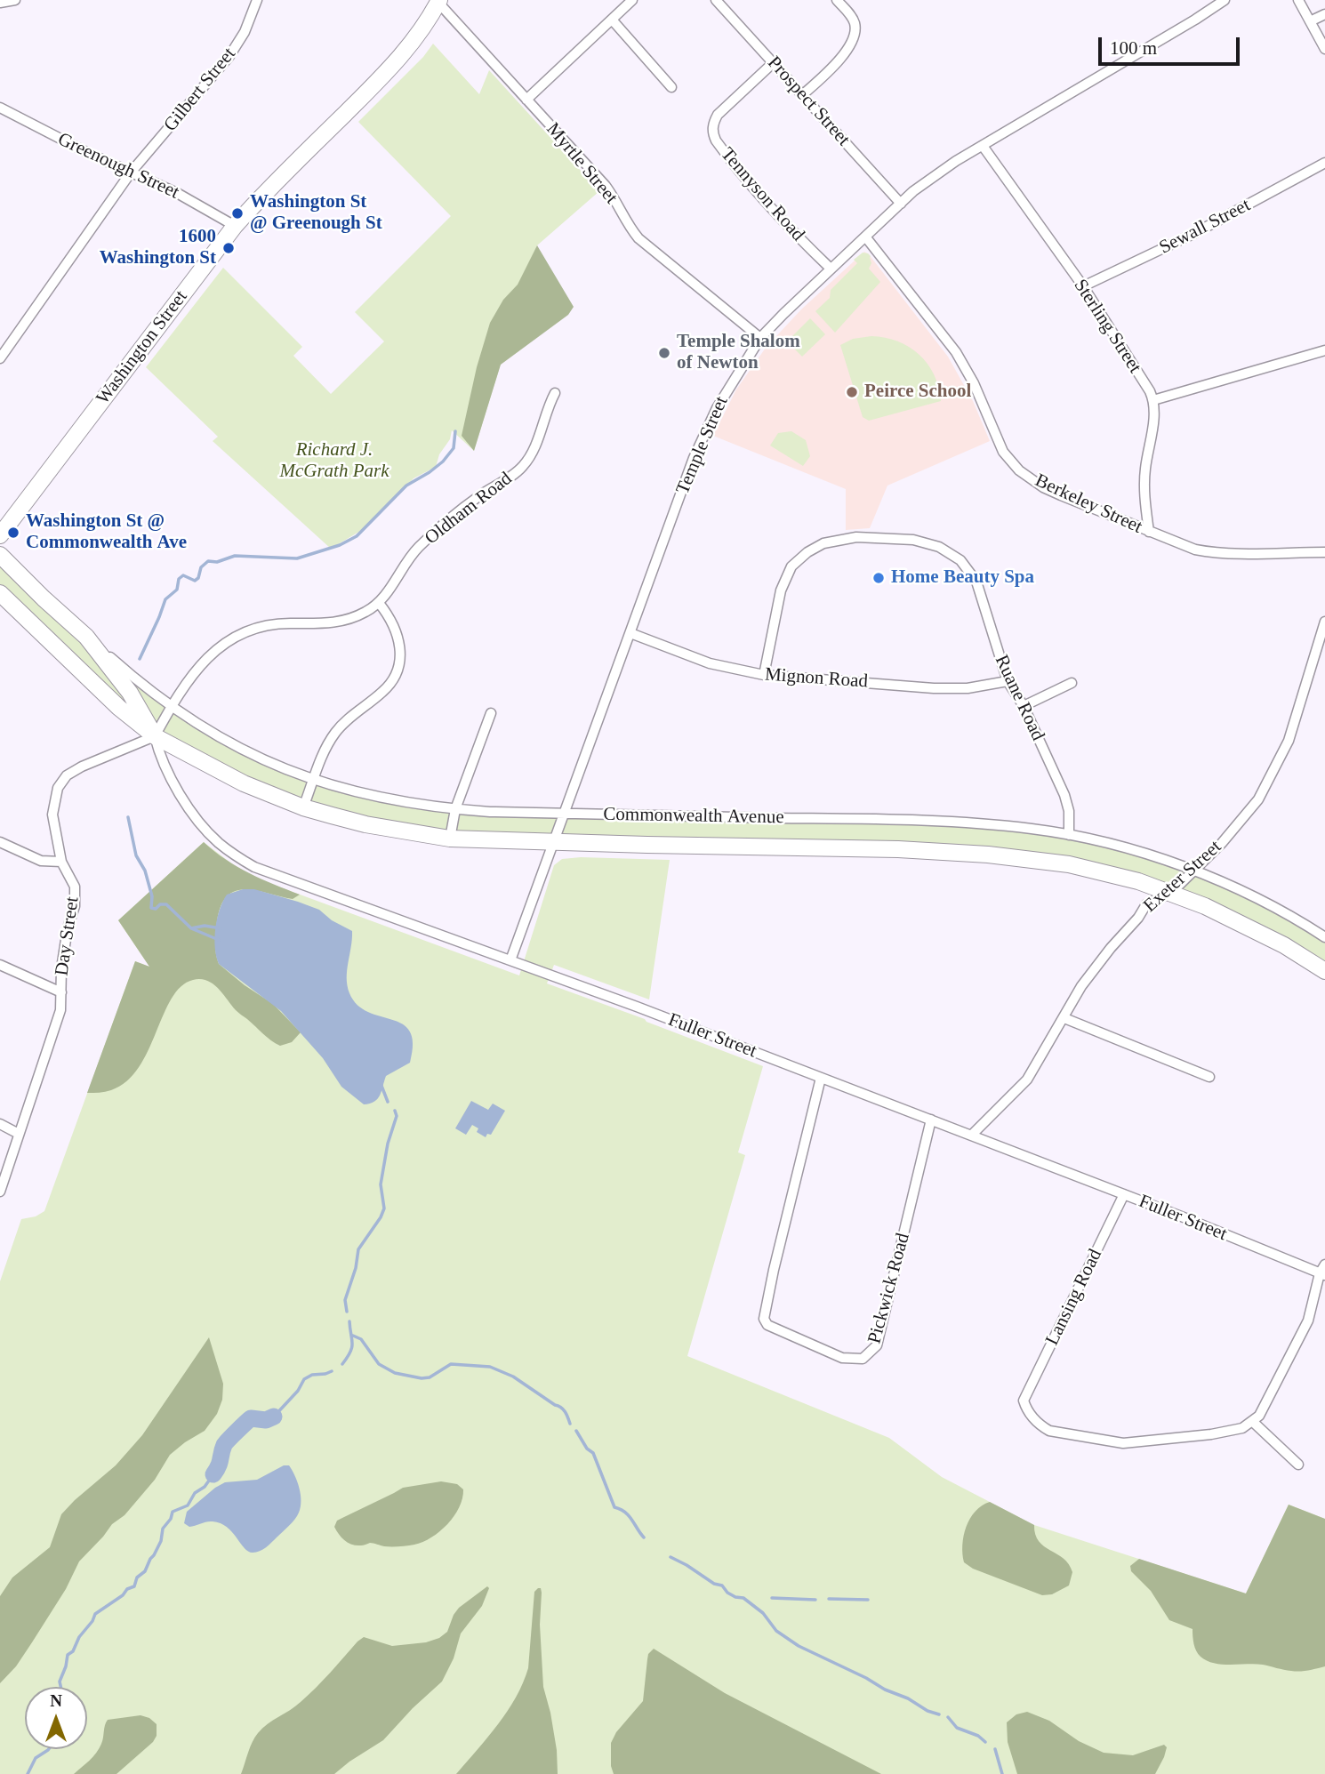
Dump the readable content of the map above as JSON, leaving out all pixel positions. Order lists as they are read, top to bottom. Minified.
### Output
{"streets":{"main road":["Washington Street","Commonwealth Avenue"],"street":["Gilbert Street","Prospect Street","Myrtle Street","Greenough Street","Tennyson Road","Sewall Street","Sterling Street","Temple Street","Berkeley Street","Oldham Road","Mignon Road","Ruane Road","Exeter Street","Day Street","Fuller Street","Pickwick Road","Lansing Road"]},"crossings":[["Gilbert Street","Greenough Street"],["Prospect Street","Tennyson Road"],["Prospect Street","Temple Street"],["Myrtle Street","Washington Street"],["Myrtle Street","Temple Street"],["Greenough Street","Washington Street"],["Tennyson Road","Temple Street"],["Sewall Street","Sterling Street"],["Sterling Street","Temple Street"],["Temple Street","Berkeley Street"],["Temple Street","Mignon Road"],["Temple Street","Commonwealth Avenue"],["Temple Street","Fuller Street"],["Mignon Road","Ruane Road"],["Ruane Road","Commonwealth Avenue"],["Commonwealth Avenue","Exeter Street"],["Commonwealth Avenue","Day Street"],["Commonwealth Avenue","Fuller Street"],["Exeter Street","Fuller Street"],["Day Street","Fuller Street"],["Fuller Street","Pickwick Road"],["Fuller Street","Lansing Road"]],"parks":["Richard J. McGrath Park"],"places":["Washington St @ Greenough St","1600 Washington St","Temple Shalom of Newton","Peirce School","Washington St @ Commonwealth Ave","Home Beauty Spa"],"scale_bar":"100 m","north":"top"}
